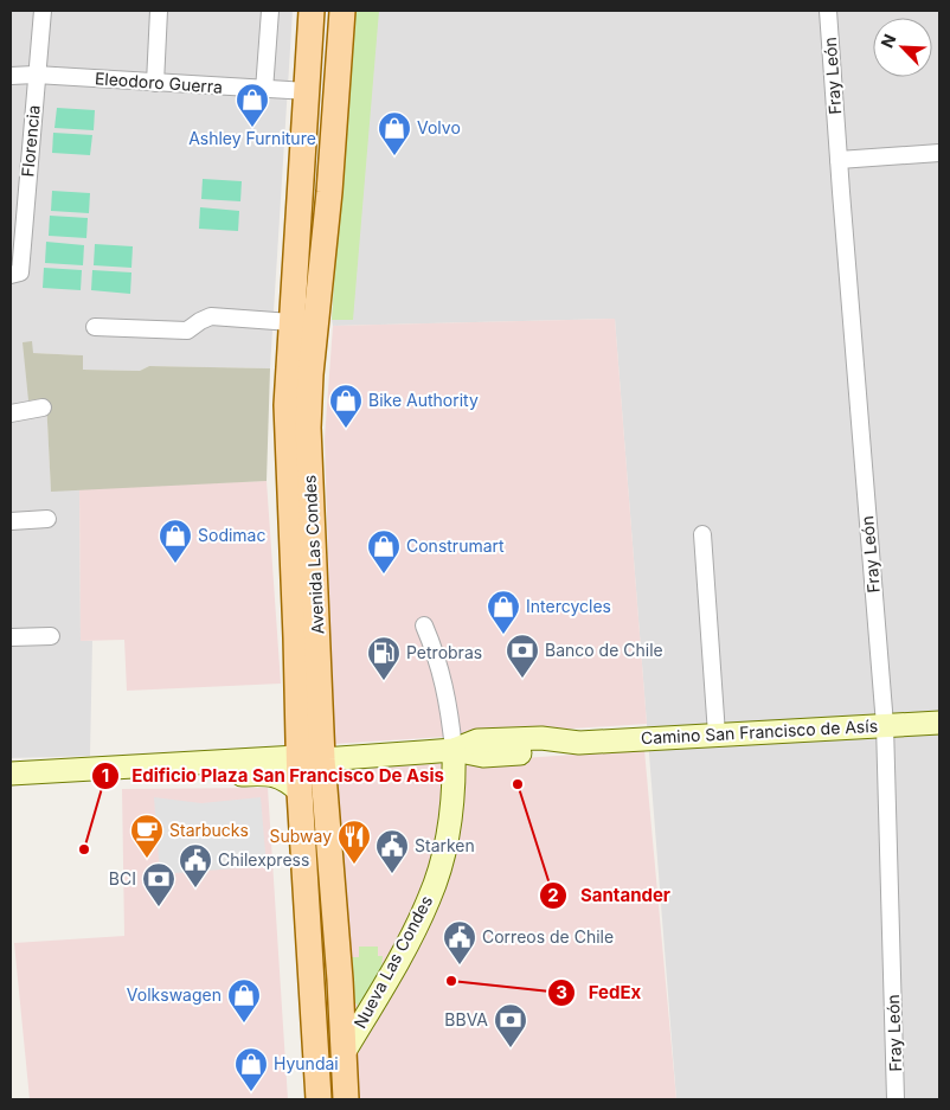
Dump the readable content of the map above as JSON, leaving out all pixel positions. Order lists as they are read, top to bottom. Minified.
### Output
{"streets":{"main road":["Avenida Las Condes","Camino San Francisco de Asís","Nueva Las Condes"],"street":["Fray León","Eleodoro Guerra","Florencia"]},"crossings":[["Fray León","Camino San Francisco de Asís"],["Eleodoro Guerra","Florencia"],["Eleodoro Guerra","Avenida Las Condes"],["Avenida Las Condes","Camino San Francisco de Asís"],["Avenida Las Condes","Nueva Las Condes"],["Camino San Francisco de Asís","Nueva Las Condes"]],"places":{"shop":["Ashley Furniture","Volvo","Bike Authority","Sodimac","Construmart","Intercycles","Volkswagen","Hyundai"],"bank":["Banco de Chile","BCI","BBVA"],"fuel station":["Petrobras"],"other":["Santander","Edificio Plaza San Francisco De Asis","FedEx"],"cafe":["Starbucks"],"restaurant":["Subway"],"public building":["Starken","Chilexpress","Correos de Chile"]},"north":"top left"}
